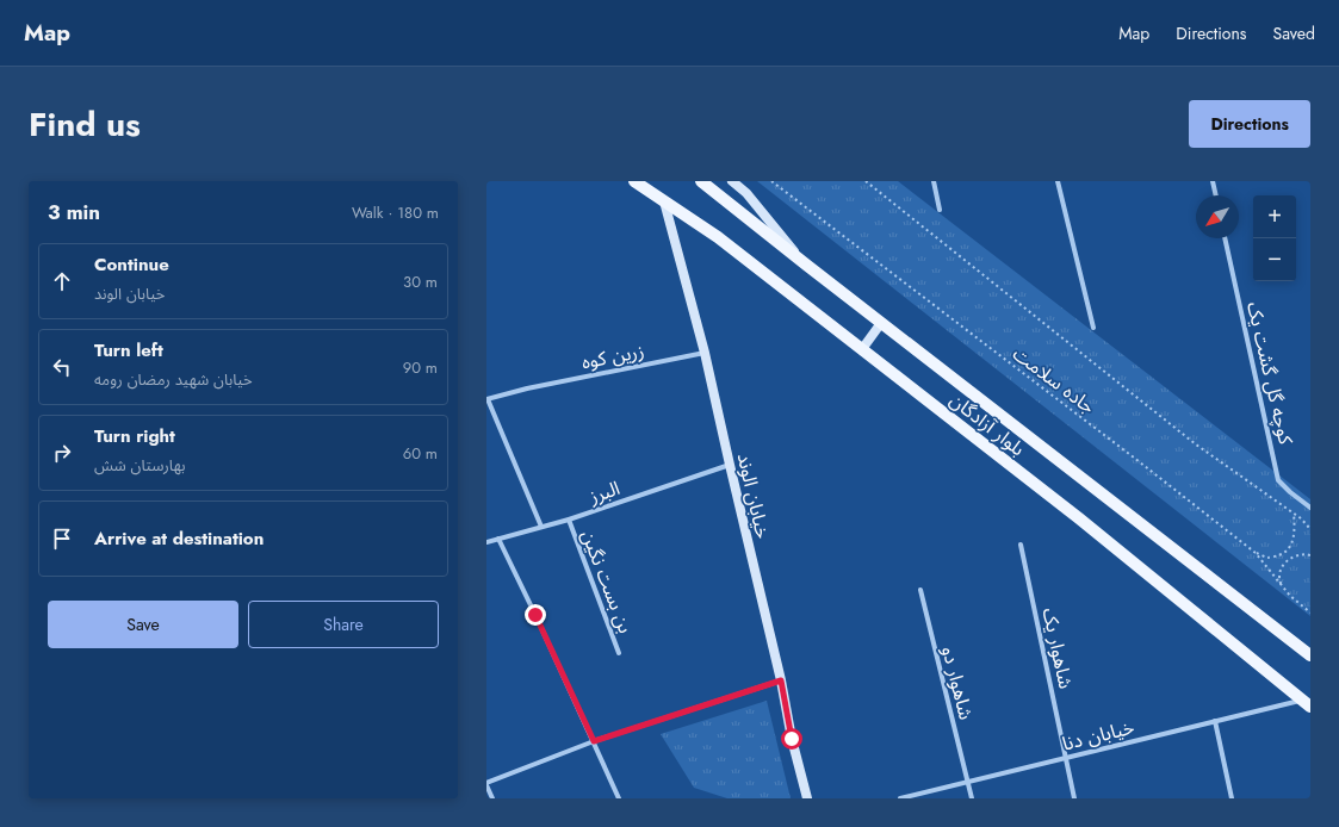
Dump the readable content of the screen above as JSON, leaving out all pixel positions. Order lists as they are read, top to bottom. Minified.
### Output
{"streets":{"main road":["بلوار آزادگان"],"street":["زرین کوه","کوچه گل گشت یک","البرز","خیابان الوند","بن بست نگین","شاهوار یک","شاهوار دو","خیابان دنا"],"path":["جاده سلامت"]},"crossings":[["زرین کوه","خیابان الوند"],["بلوار آزادگان","خیابان الوند"],["بلوار آزادگان","خیابان دنا"],["البرز","خیابان الوند"],["البرز","بن بست نگین"],["شاهوار یک","خیابان دنا"],["شاهوار دو","خیابان دنا"]],"north":"bottom left","page":{"header":"Map","nav":["Map","Directions","Saved"],"title":"Find us","buttons":["Directions",["Save","Share"]],"heading":["3 min","Walk · 180 m"],"map_buttons":["+","−"],"list":[["Continue","خیابان الوند","30 m"],["Turn left","خیابان شهید رمضان رومه","90 m"],["Turn right","بهارستان شش","60 m"],"Arrive at destination"]}}
